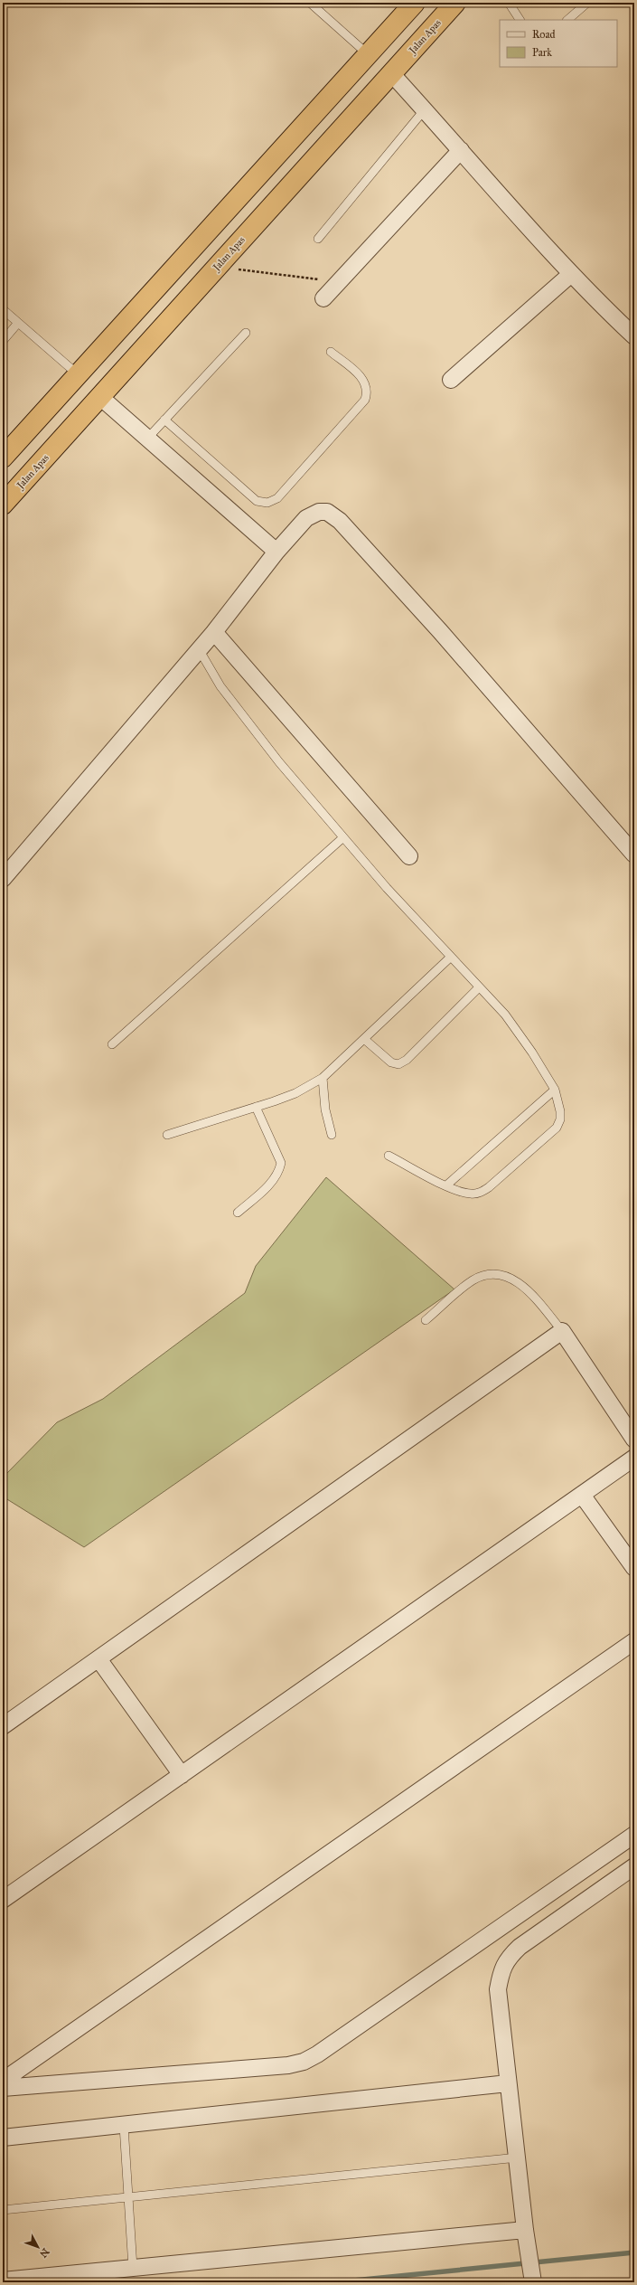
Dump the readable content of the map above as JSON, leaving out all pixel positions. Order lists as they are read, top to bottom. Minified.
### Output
{"streets":{"highway":["Jalan Apas"]},"legend":["Road","Park"],"north":"bottom right"}
